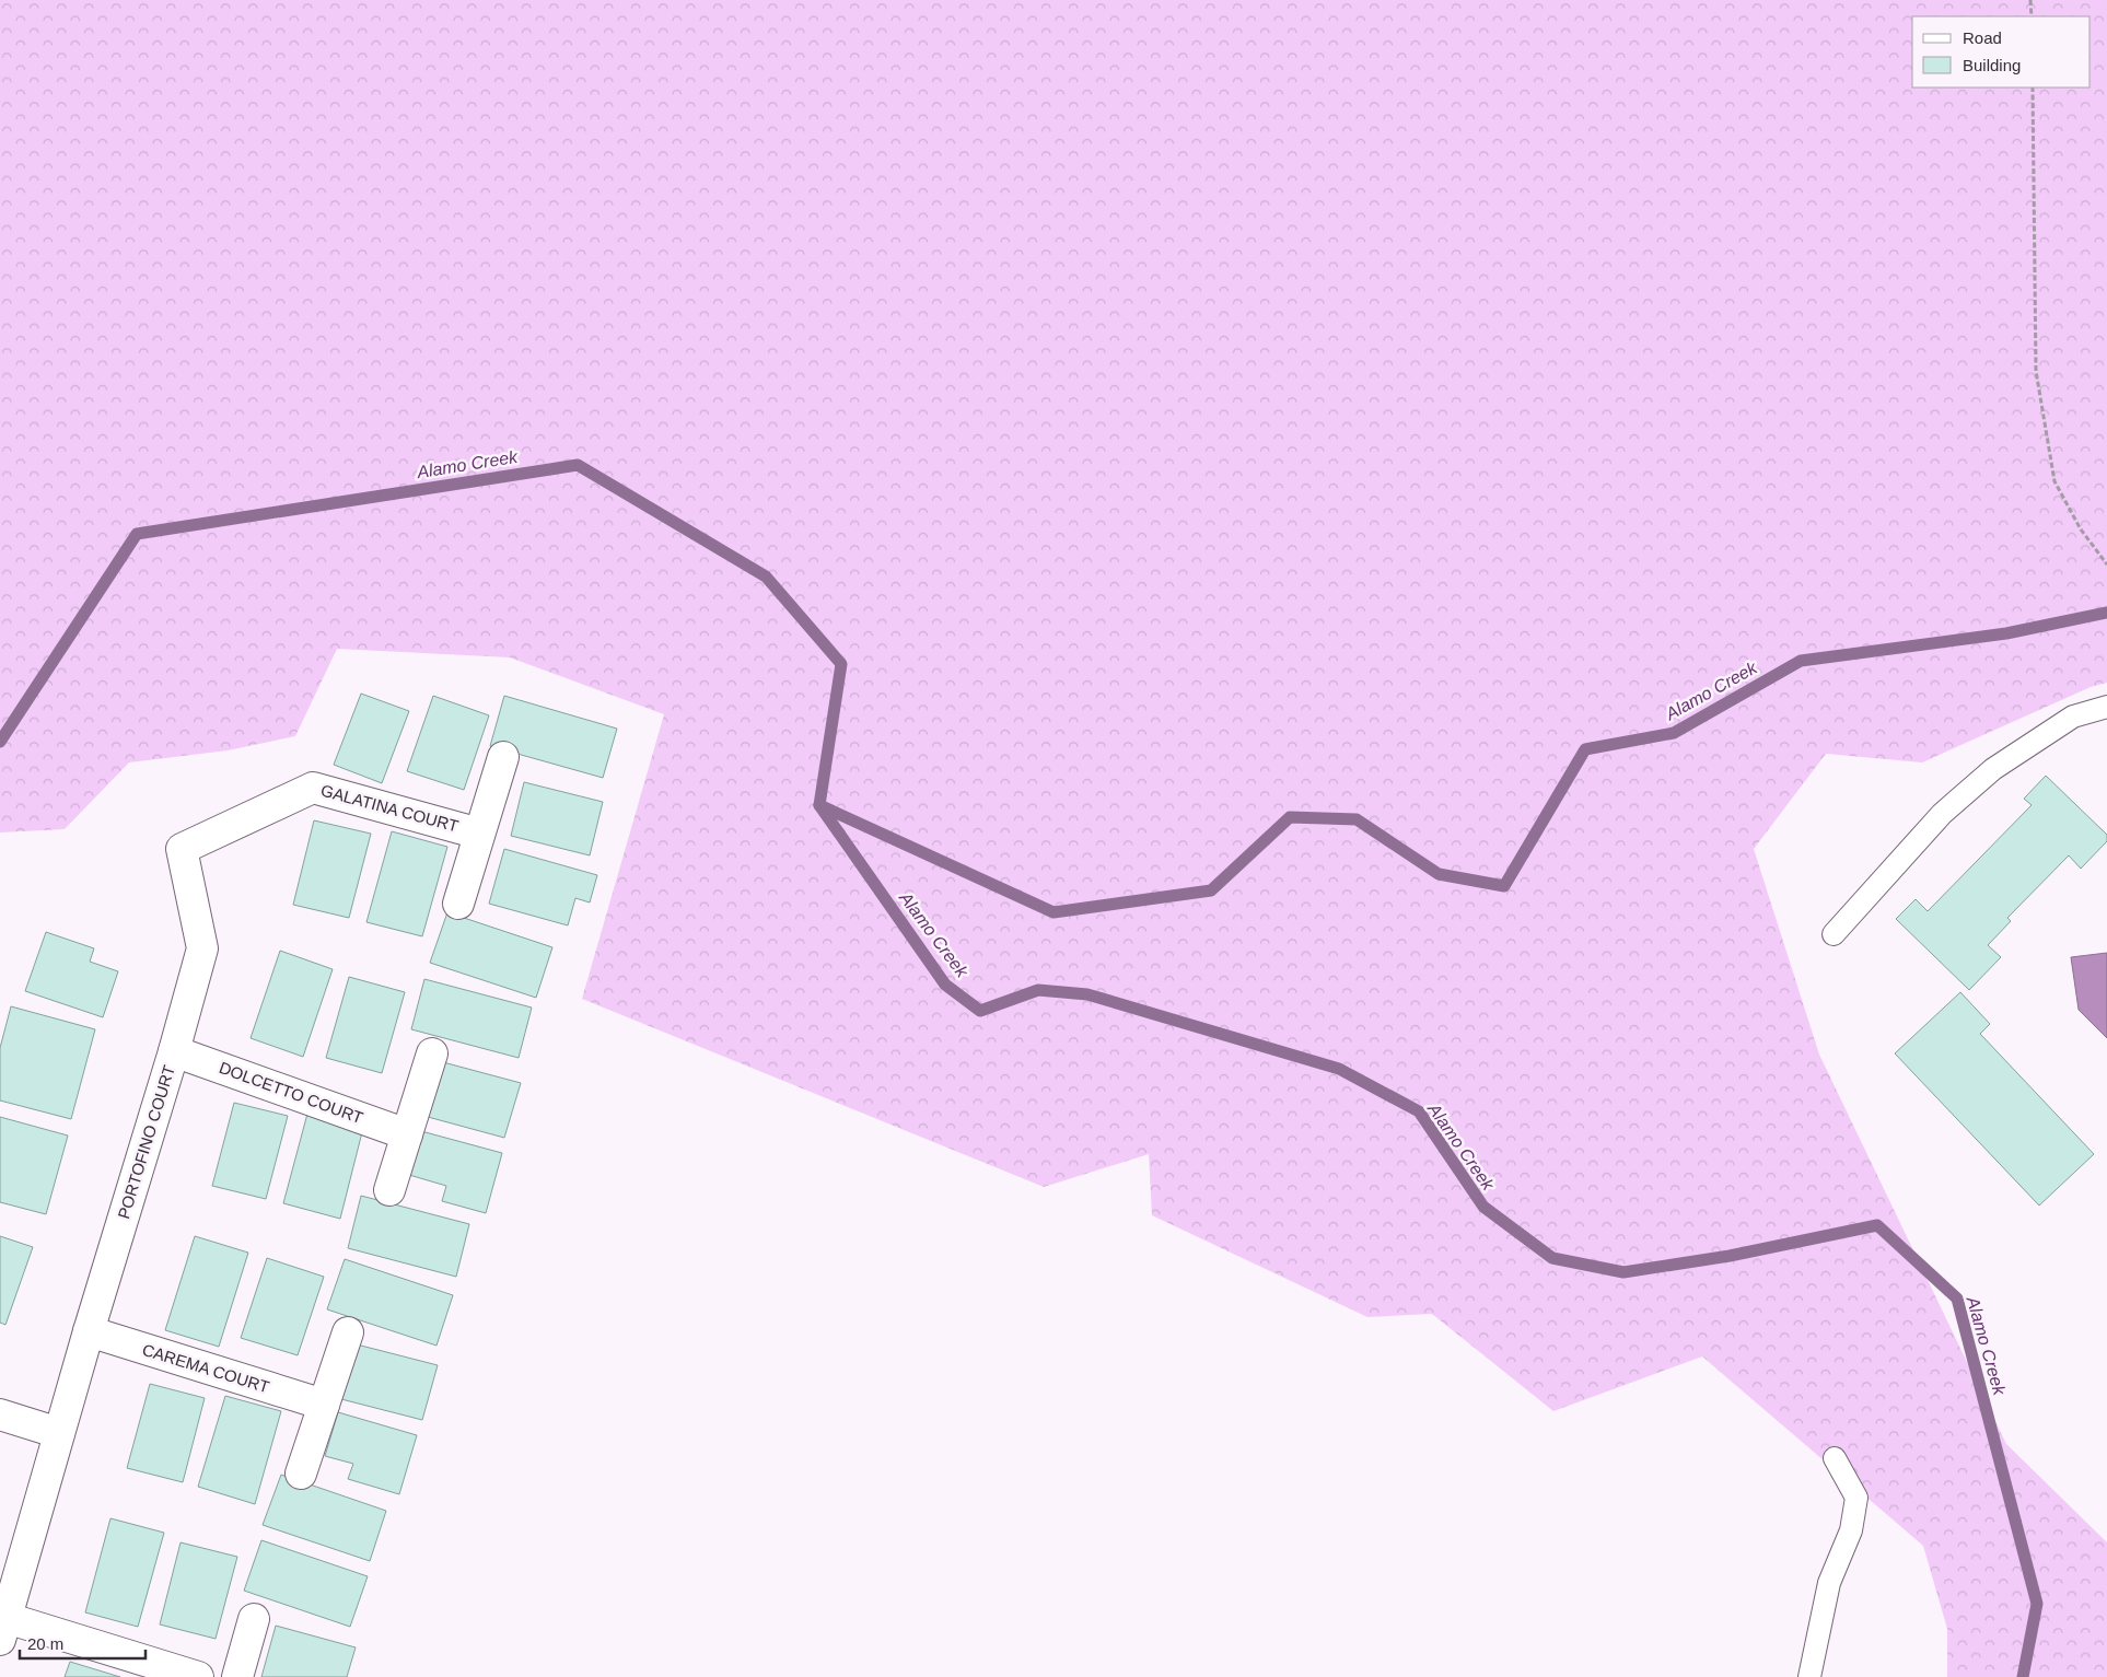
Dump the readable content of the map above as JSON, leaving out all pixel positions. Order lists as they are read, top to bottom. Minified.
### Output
{"streets":{"street":["GALATINA COURT","DOLCETTO COURT","PORTOFINO COURT","CAREMA COURT"]},"crossings":[["GALATINA COURT","PORTOFINO COURT"],["DOLCETTO COURT","PORTOFINO COURT"],["PORTOFINO COURT","CAREMA COURT"]],"water":["Alamo Creek"],"legend":["Road","Building"],"scale_bar":"20 m"}
